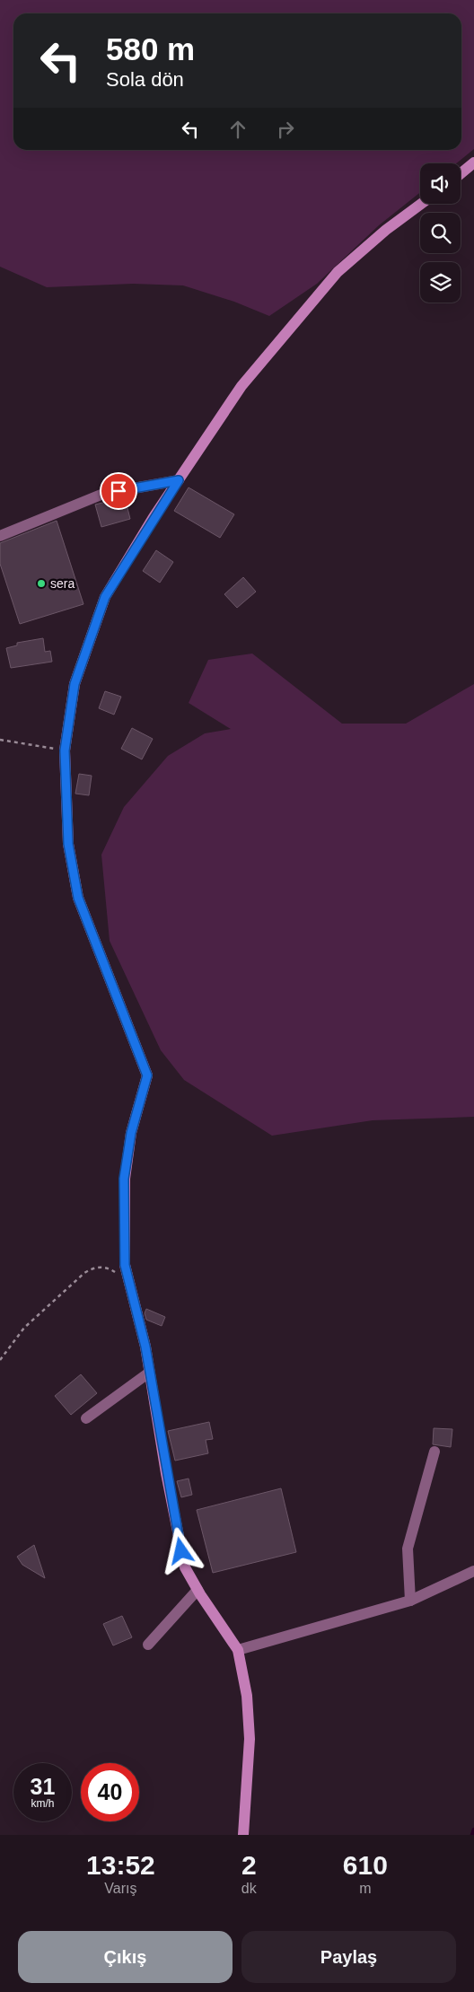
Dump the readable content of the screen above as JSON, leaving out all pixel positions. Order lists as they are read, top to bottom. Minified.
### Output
{"places":["sera"],"page":{"turn":["580 m","Sola dön"],"speed":"31 km/h","limit":"40","eta":["13:52","Varış","2","dk","610","m"],"buttons":["Çıkış","Paylaş"]}}
